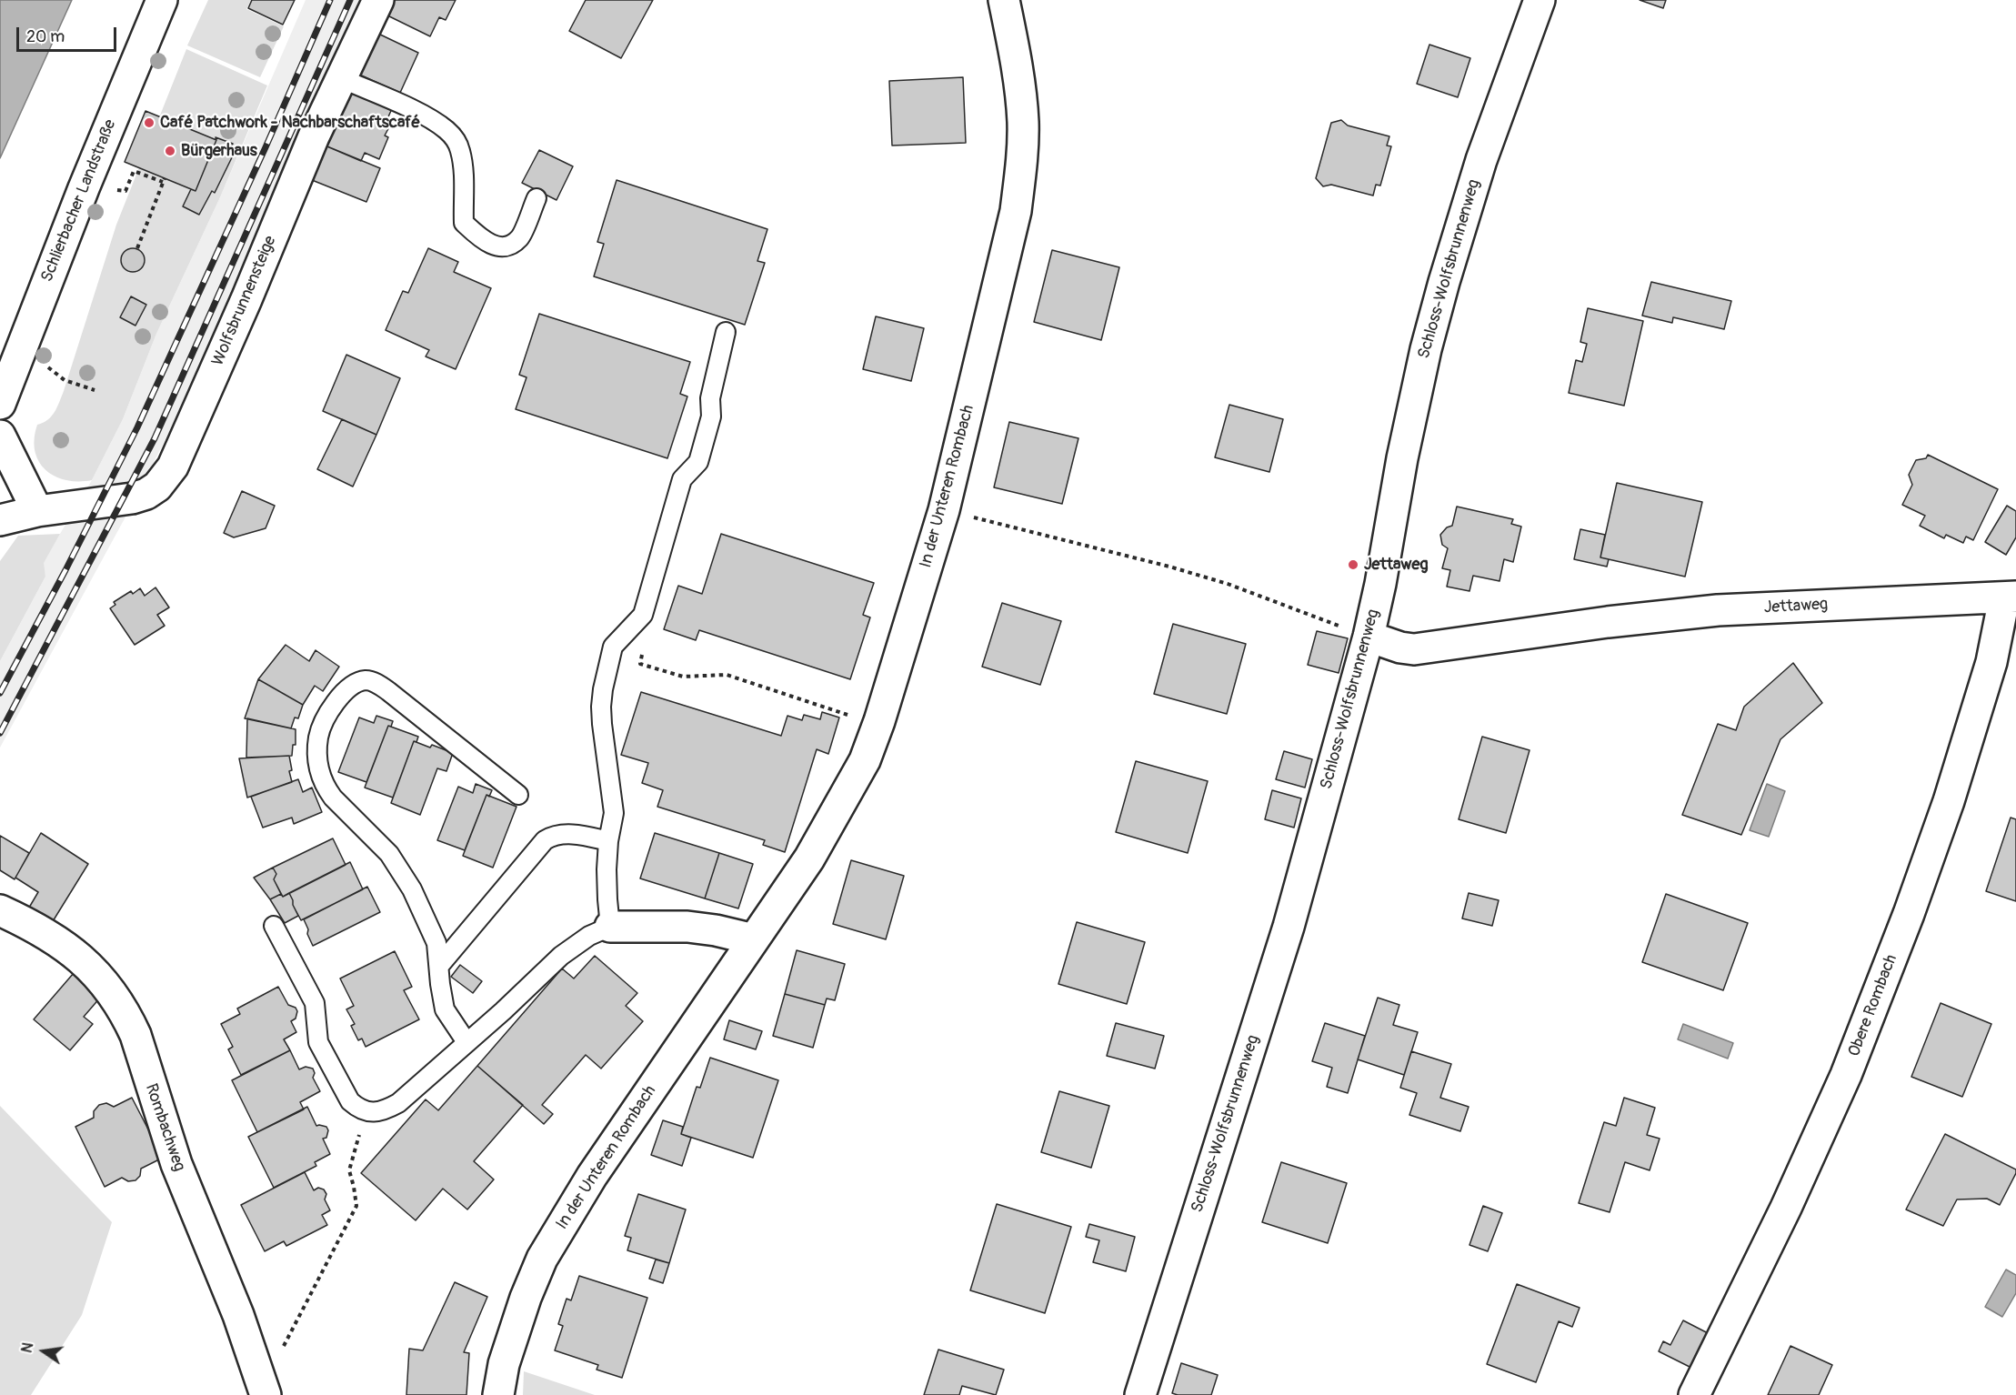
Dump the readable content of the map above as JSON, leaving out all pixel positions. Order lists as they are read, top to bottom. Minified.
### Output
{"streets":{"street":["Schlierbacher Landstraße","Schloss-Wolfsbrunnenweg","Wolfsbrunnensteige","In der Unteren Rombach","Jettaweg","Obere Rombach","Rombachweg"]},"crossings":[["Schloss-Wolfsbrunnenweg","Jettaweg"],["Jettaweg","Obere Rombach"]],"places":["Café Patchwork - Nachbarschaftscafé","Bürgerhaus","Jettaweg"],"scale_bar":"20 m","north":"left"}
